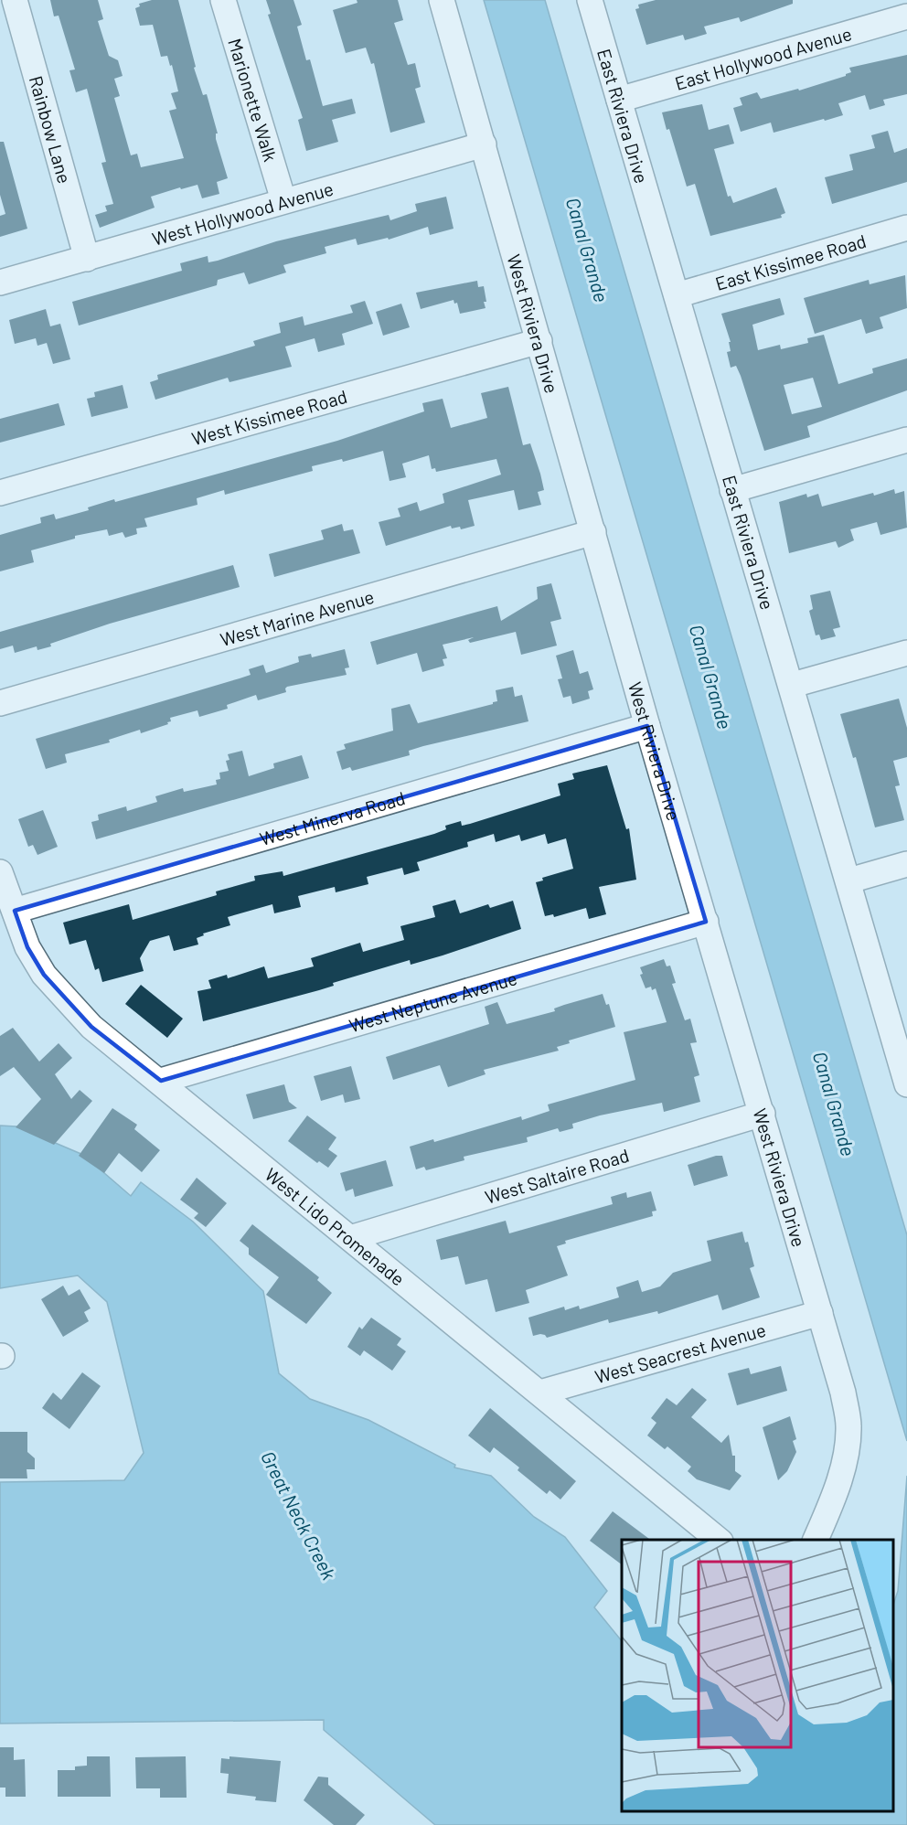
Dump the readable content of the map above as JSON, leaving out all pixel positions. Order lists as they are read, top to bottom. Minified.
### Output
{"streets":{"street":["East Hollywood Avenue","Marionette Walk","East Riviera Drive","Rainbow Lane","West Hollywood Avenue","East Kissimee Road","West Riviera Drive","West Kissimee Road","West Marine Avenue","West Minerva Road","West Neptune Avenue","West Saltaire Road","West Lido Promenade","West Seacrest Avenue"]},"crossings":[["East Hollywood Avenue","East Riviera Drive"],["Marionette Walk","West Hollywood Avenue"],["East Riviera Drive","East Kissimee Road"],["Rainbow Lane","West Hollywood Avenue"],["West Hollywood Avenue","West Riviera Drive"],["West Riviera Drive","West Kissimee Road"],["West Riviera Drive","West Marine Avenue"],["West Riviera Drive","West Minerva Road"],["West Riviera Drive","West Neptune Avenue"],["West Riviera Drive","West Saltaire Road"],["West Riviera Drive","West Seacrest Avenue"],["West Minerva Road","West Lido Promenade"],["West Neptune Avenue","West Lido Promenade"],["West Saltaire Road","West Lido Promenade"],["West Lido Promenade","West Seacrest Avenue"]],"water":["Canal Grande","Great Neck Creek"]}
